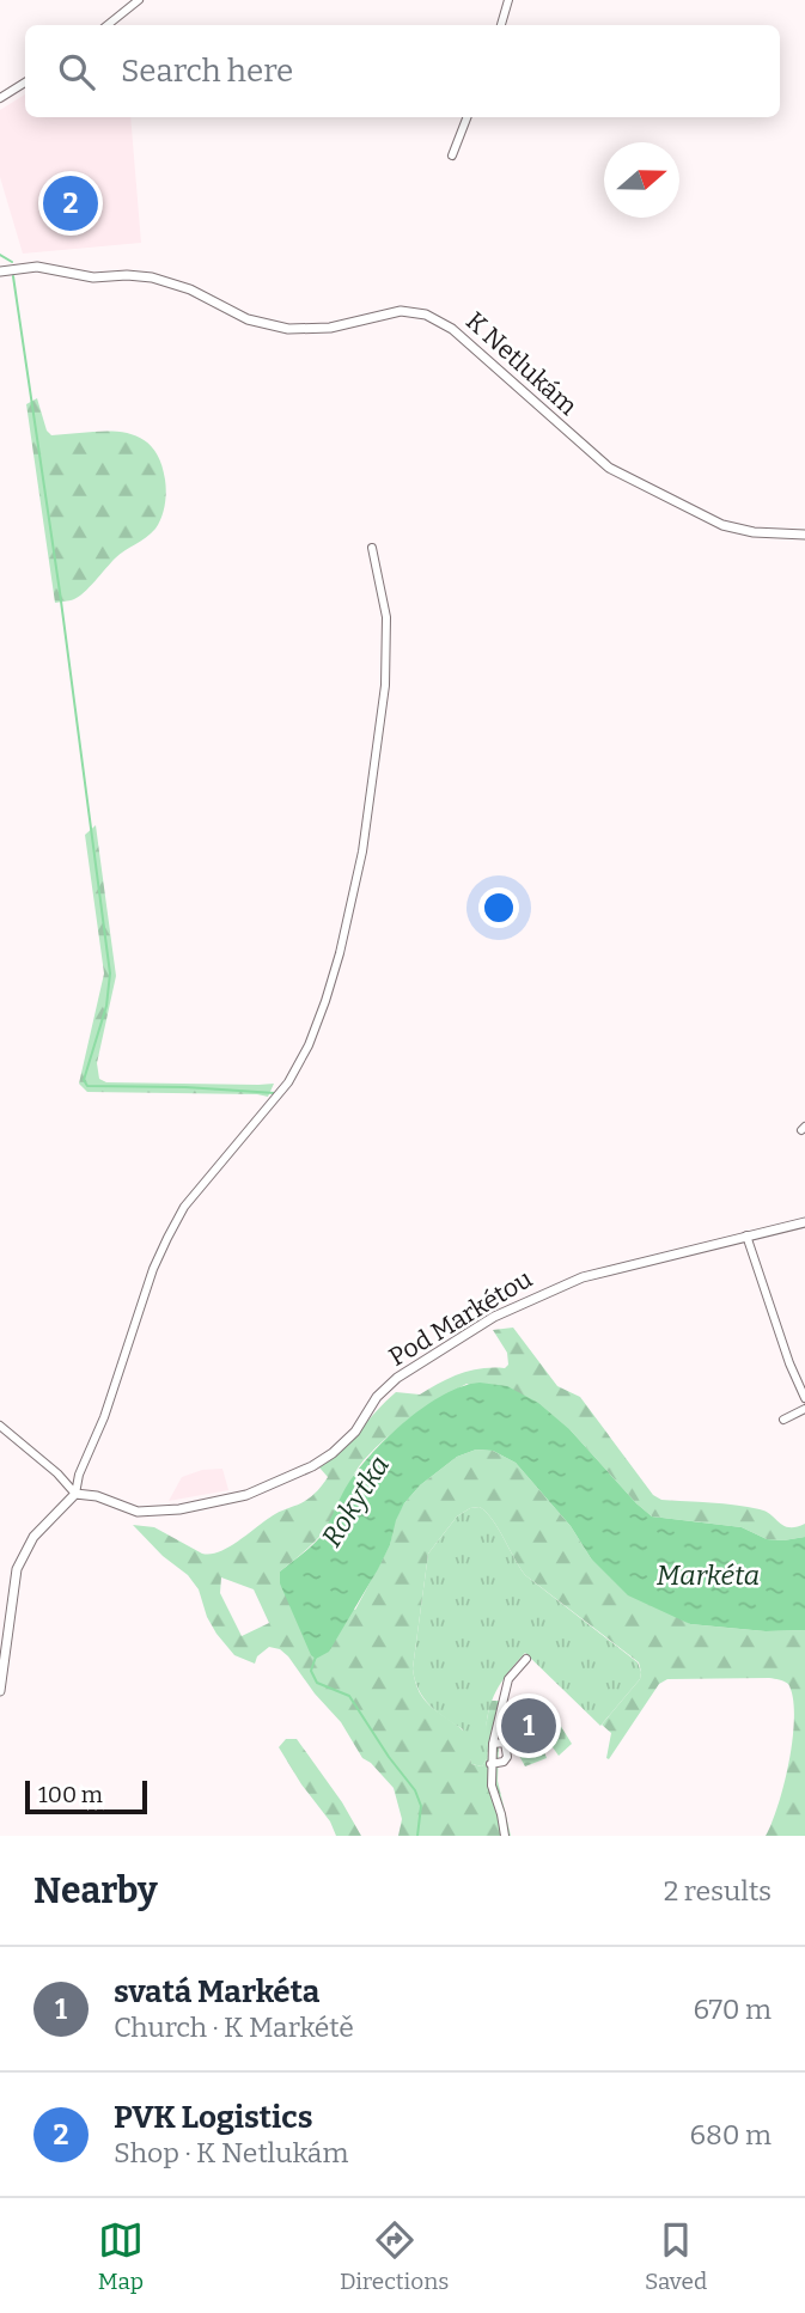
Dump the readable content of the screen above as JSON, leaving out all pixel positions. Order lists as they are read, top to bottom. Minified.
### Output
{"streets":{"street":["K Netlukám","Pod Markétou"]},"water":["Rokytka","Markéta"],"scale_bar":"100 m","north":"right","page":{"search":"Search here","pins":["2","1"],"scale":"100 m","heading":["Nearby","2 results"],"list":[{"mark":"1","name":"svatá Markéta","note":"Church · K Markétě","value":"670 m"},{"mark":"2","name":"PVK Logistics","note":"Shop · K Netlukám","value":"680 m"}],"nav":["Map","Directions","Saved"]}}
